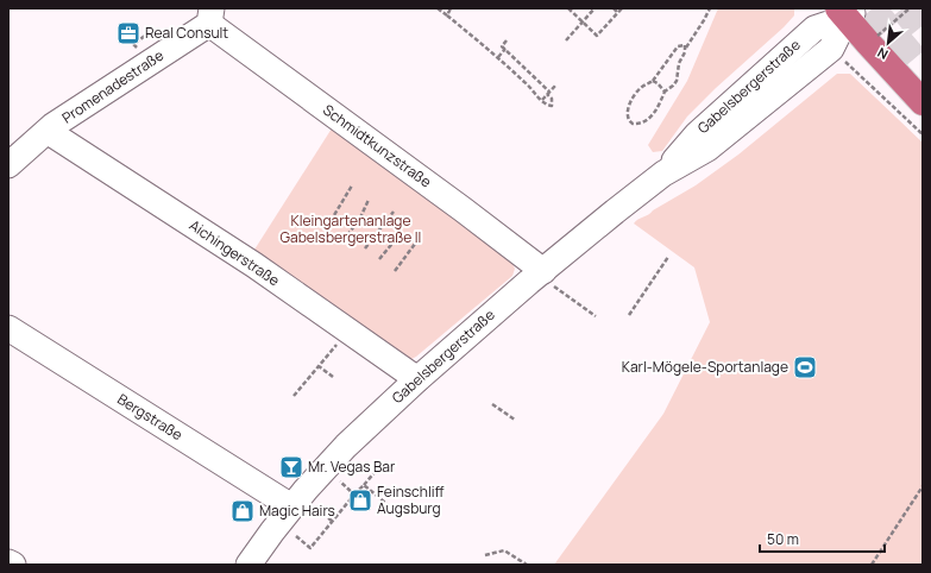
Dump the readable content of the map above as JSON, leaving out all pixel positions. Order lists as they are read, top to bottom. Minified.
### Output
{"streets":{"street":["Promenadestraße","Gabelsbergerstraße","Schmidtkunzstraße","Aichingerstraße","Bergstraße"]},"crossings":[["Promenadestraße","Schmidtkunzstraße"],["Promenadestraße","Aichingerstraße"],["Gabelsbergerstraße","Schmidtkunzstraße"],["Gabelsbergerstraße","Aichingerstraße"],["Gabelsbergerstraße","Bergstraße"]],"parks":["Kleingartenanlage Gabelsbergerstraße II"],"places":{"office":["Real Consult"],"sports":["Karl-Mögele-Sportanlage"],"bar":["Mr. Vegas Bar"],"shop":["Feinschliff Augsburg","Magic Hairs"]},"scale_bar":"50 m","north":"bottom left"}
